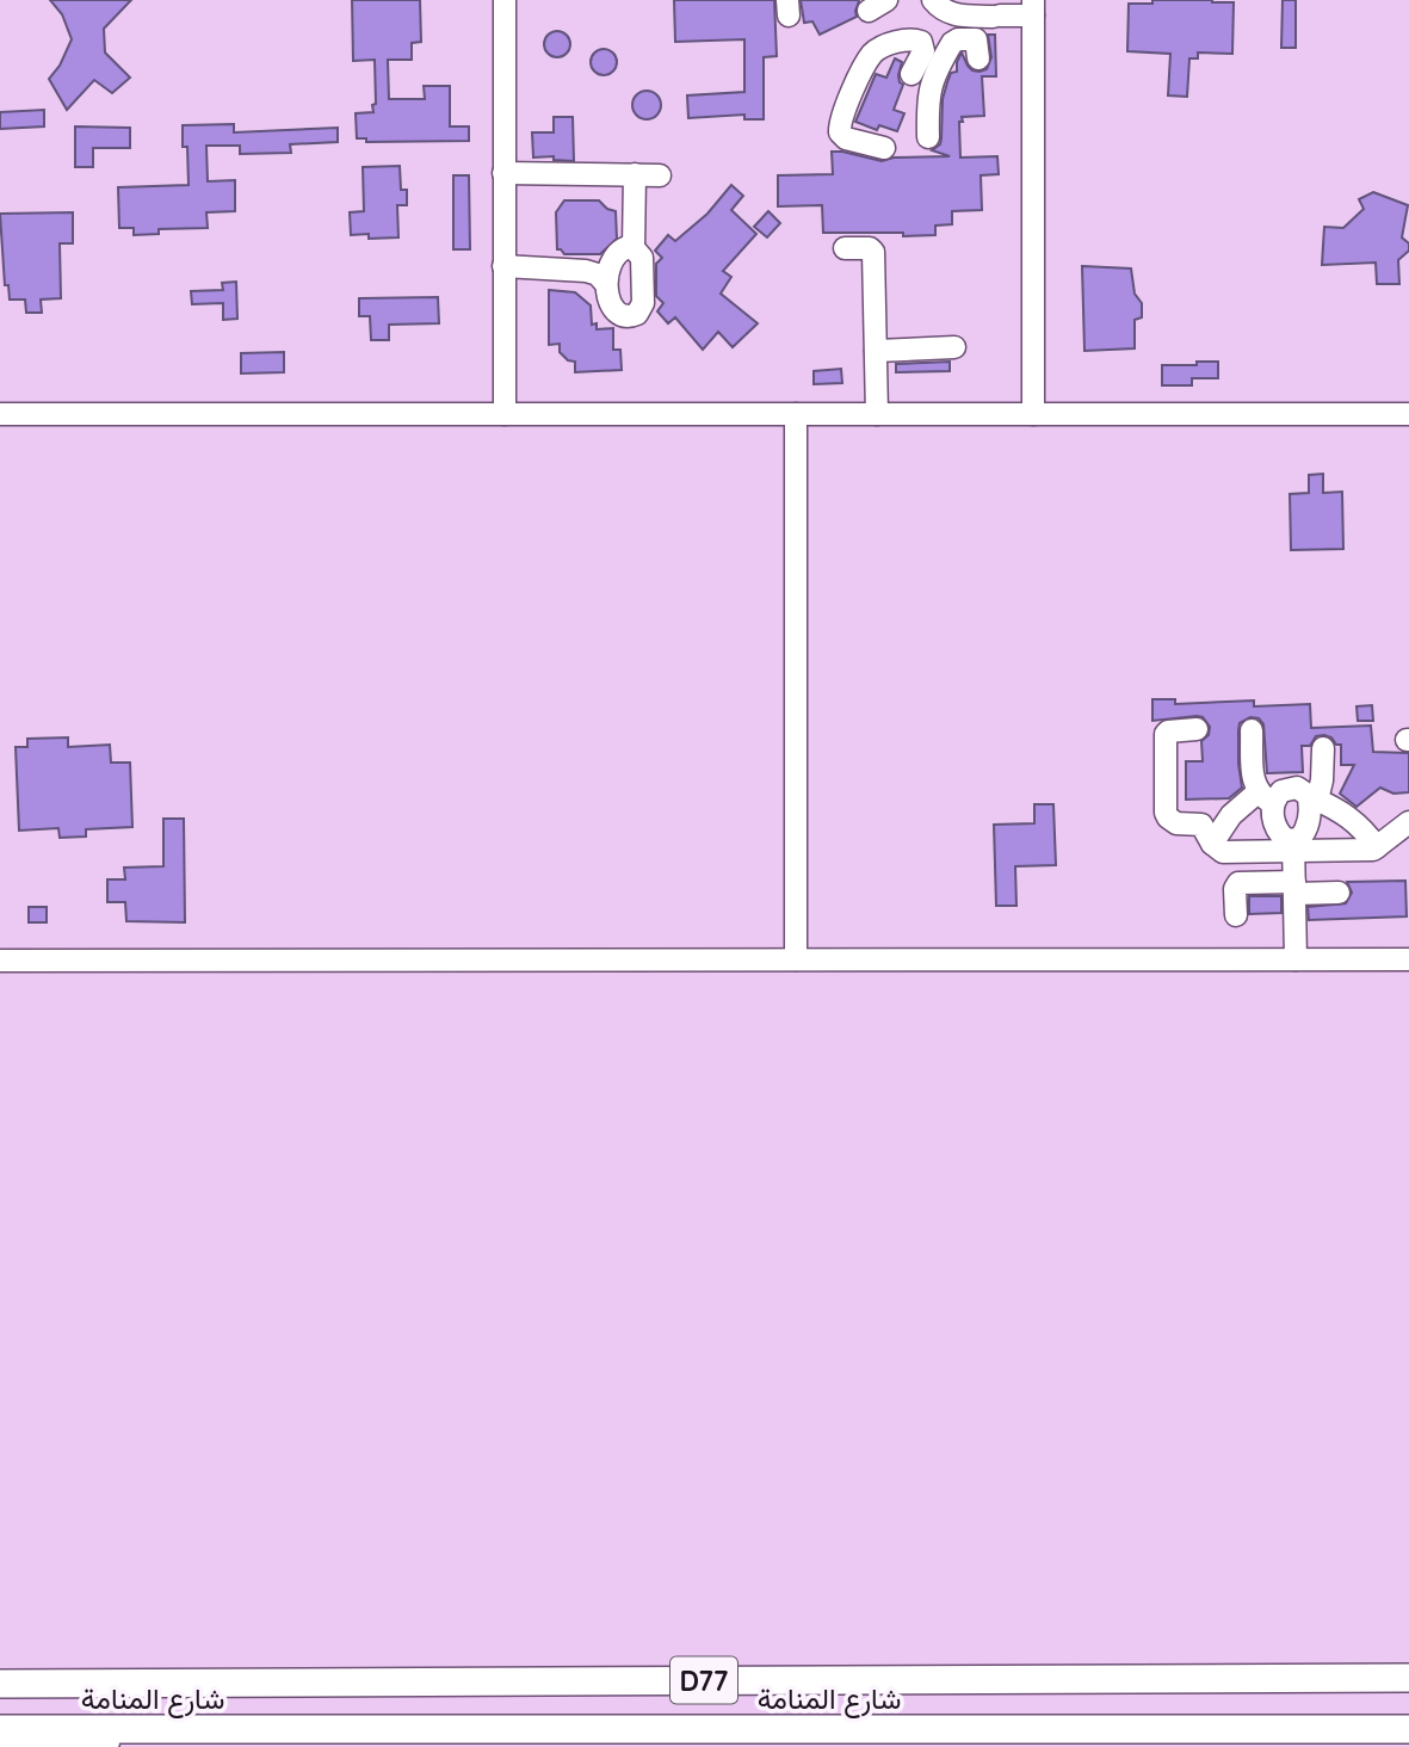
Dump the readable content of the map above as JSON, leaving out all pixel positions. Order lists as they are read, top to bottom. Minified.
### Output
{"streets":{"main road":["D77","شارع المنامة"]}}
